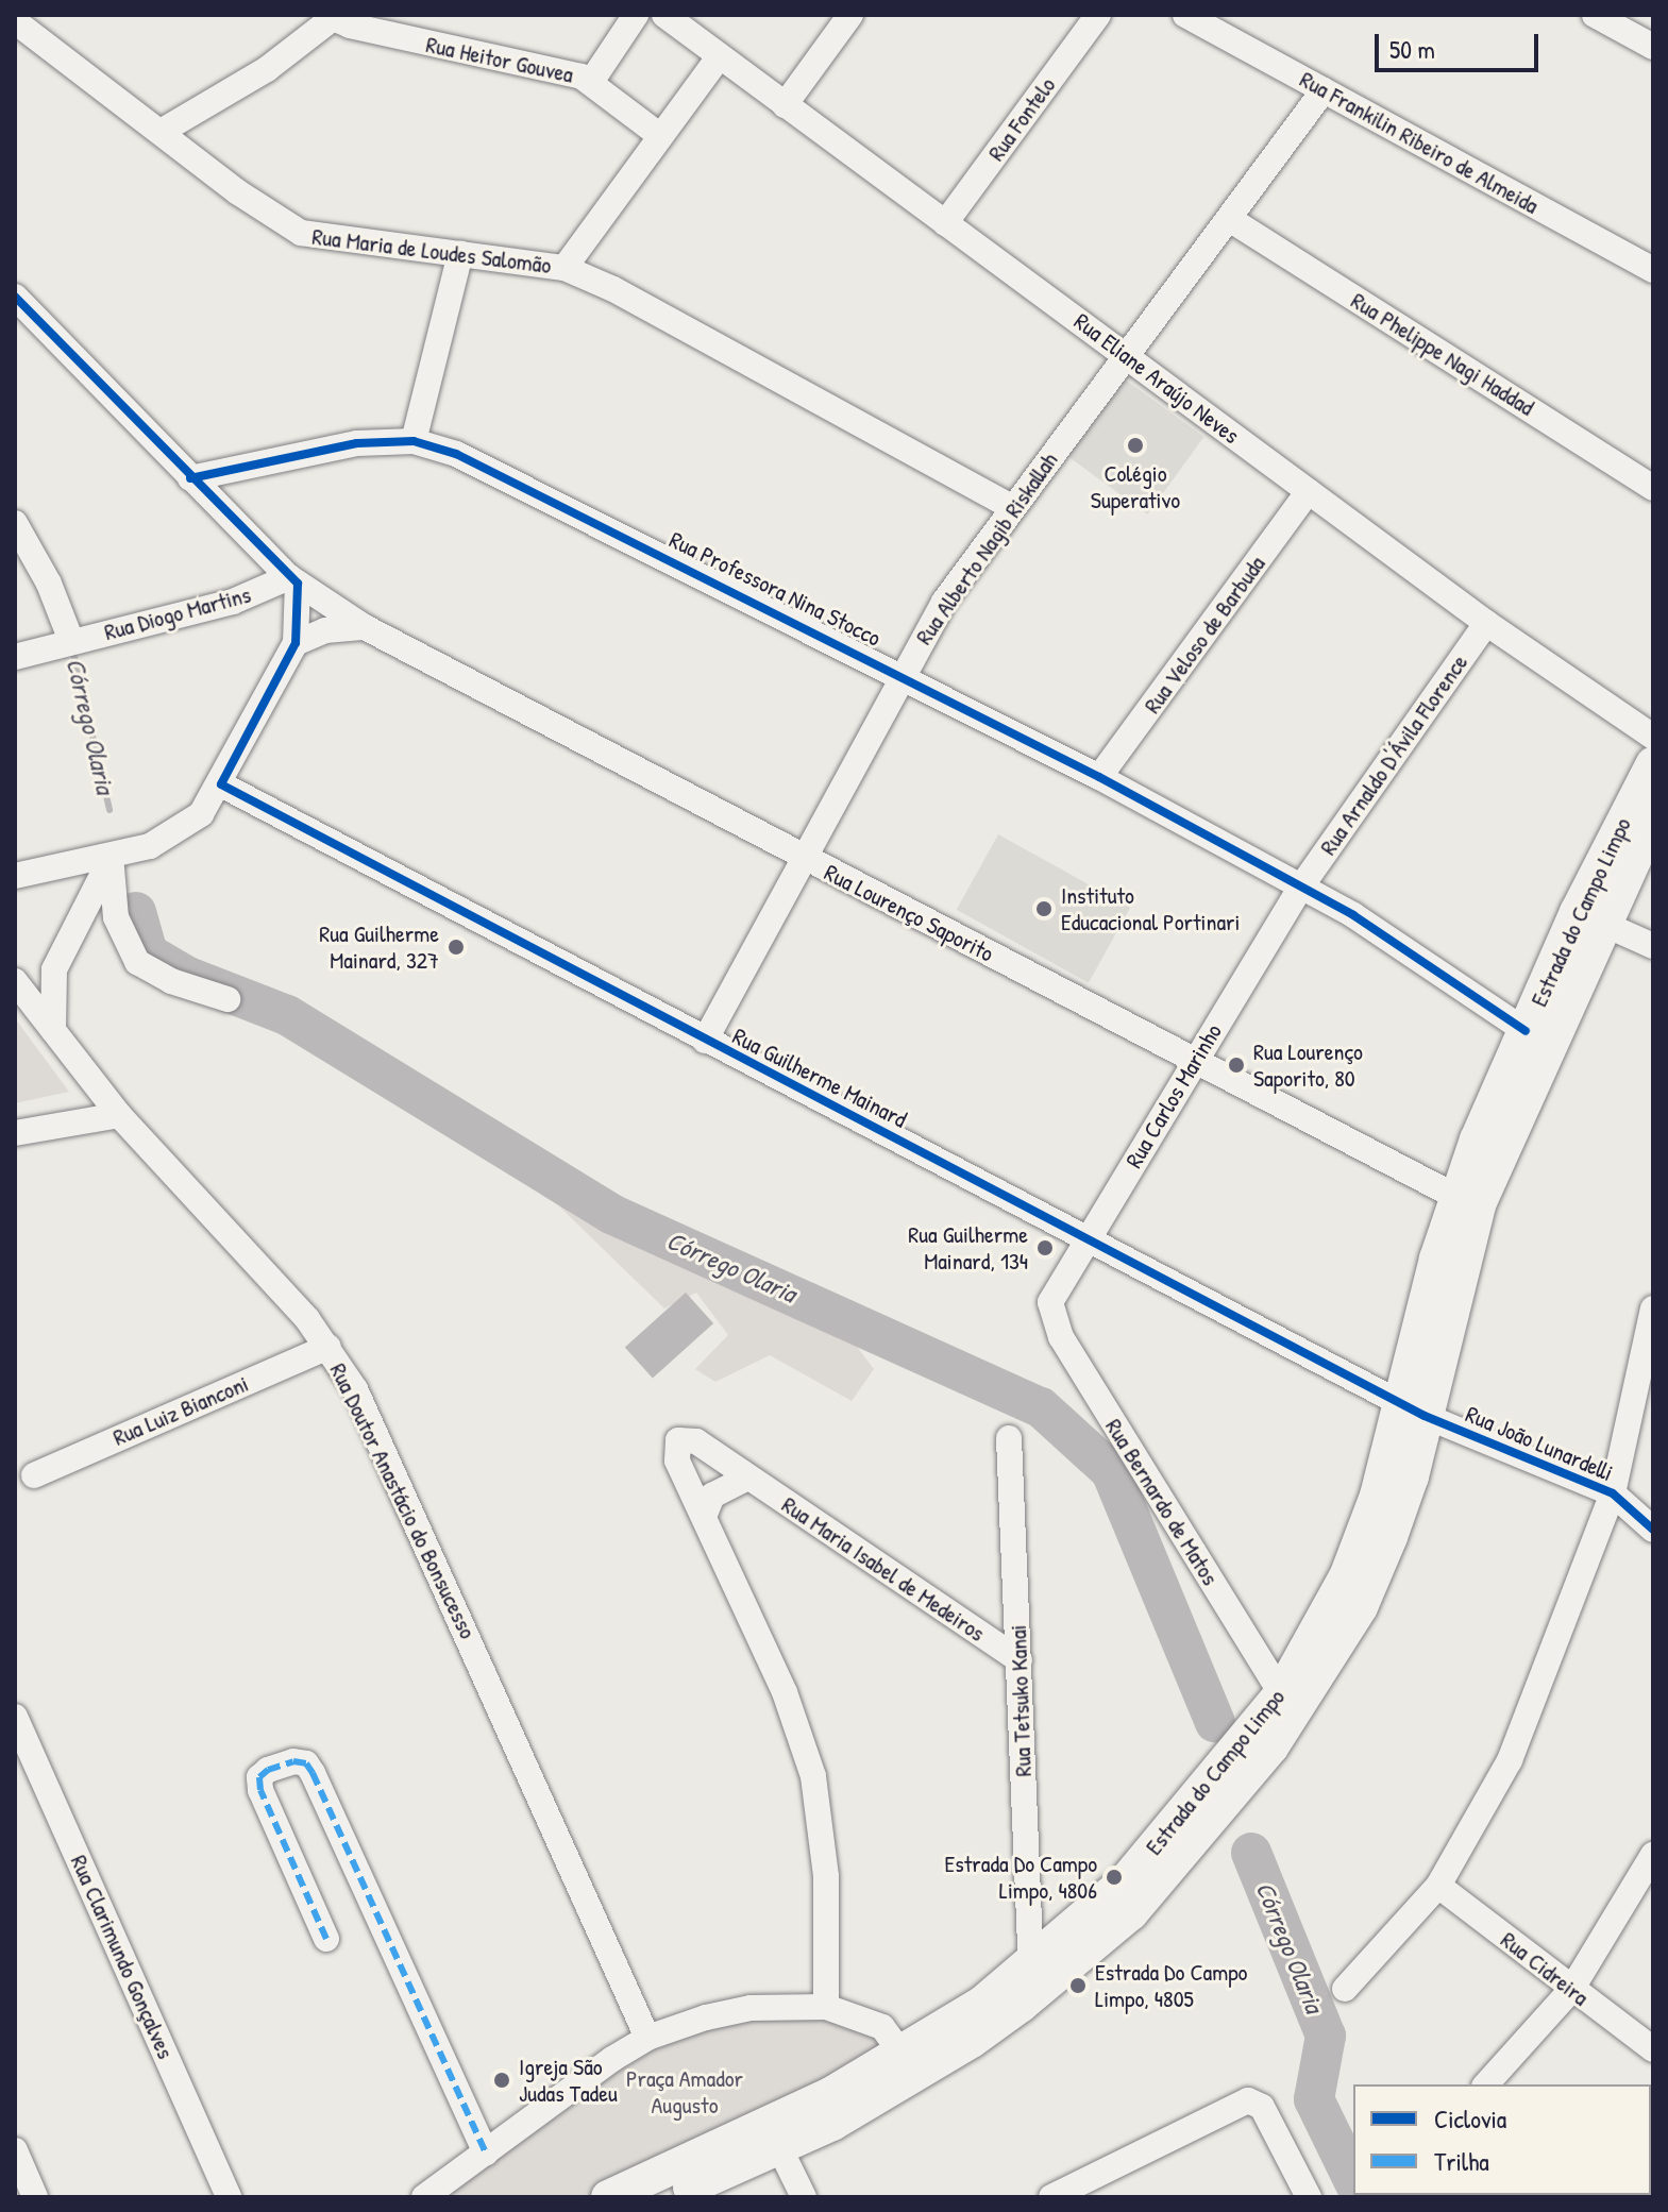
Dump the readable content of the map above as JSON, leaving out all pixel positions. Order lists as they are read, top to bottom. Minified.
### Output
{"streets":{"main road":["Estrada do Campo Limpo"],"street":["Rua Heitor Gouvea","Rua Fontelo","Rua Frankilin Ribeiro de Almeida","Rua Maria de Loudes Salomão","Rua Phelippe Nagi Haddad","Rua Eliane Araújo Neves","Rua Alberto Nagib Riskallah","Rua Professora Nina Stocco","Rua Diogo Martins","Rua Veloso de Barbuda","Rua Arnaldo D'Ávila Florence","Rua Lourenço Saporito","Rua Guilherme Mainard","Rua Carlos Marinho","Rua Luiz Bianconi","Rua João Lunardelli","Rua Doutor Anastácio do Bonsucesso","Rua Bernardo de Matos","Rua Maria Isabel de Medeiros","Rua Tetsuko Kanai","Rua Clarimundo Gonçalves","Rua Cidreira"]},"crossings":[["Rua Fontelo","Rua Eliane Araújo Neves"],["Rua Frankilin Ribeiro de Almeida","Rua Alberto Nagib Riskallah"],["Rua Maria de Loudes Salomão","Rua Alberto Nagib Riskallah"],["Rua Phelippe Nagi Haddad","Rua Alberto Nagib Riskallah"],["Rua Eliane Araújo Neves","Rua Alberto Nagib Riskallah"],["Rua Eliane Araújo Neves","Rua Veloso de Barbuda"],["Rua Eliane Araújo Neves","Rua Arnaldo D'Ávila Florence"],["Rua Alberto Nagib Riskallah","Rua Professora Nina Stocco"],["Rua Alberto Nagib Riskallah","Rua Lourenço Saporito"],["Rua Alberto Nagib Riskallah","Rua Guilherme Mainard"],["Rua Professora Nina Stocco","Rua Veloso de Barbuda"],["Rua Professora Nina Stocco","Rua Arnaldo D'Ávila Florence"],["Rua Professora Nina Stocco","Estrada do Campo Limpo"],["Rua Professora Nina Stocco","Rua Lourenço Saporito"],["Rua Professora Nina Stocco","Rua Carlos Marinho"],["Rua Diogo Martins","Rua Lourenço Saporito"],["Rua Arnaldo D'Ávila Florence","Rua Carlos Marinho"],["Estrada do Campo Limpo","Rua Lourenço Saporito"],["Estrada do Campo Limpo","Rua Guilherme Mainard"],["Estrada do Campo Limpo","Rua João Lunardelli"],["Estrada do Campo Limpo","Rua Bernardo de Matos"],["Estrada do Campo Limpo","Rua Tetsuko Kanai"],["Rua Lourenço Saporito","Rua Carlos Marinho"],["Rua Guilherme Mainard","Rua Carlos Marinho"],["Rua Guilherme Mainard","Rua João Lunardelli"],["Rua Carlos Marinho","Rua Bernardo de Matos"],["Rua Luiz Bianconi","Rua Doutor Anastácio do Bonsucesso"],["Rua Maria Isabel de Medeiros","Rua Tetsuko Kanai"]],"water":["Córrego Olaria"],"parks":["Praça Amador Augusto"],"places":["Colégio Superativo","Instituto Educacional Portinari","Rua Guilherme Mainard, 327","Rua Lourenço Saporito, 80","Rua Guilherme Mainard, 134","Estrada Do Campo Limpo, 4806","Estrada Do Campo Limpo, 4805","Igreja São Judas Tadeu"],"legend":["Ciclovia","Trilha"],"scale_bar":"50 m"}
